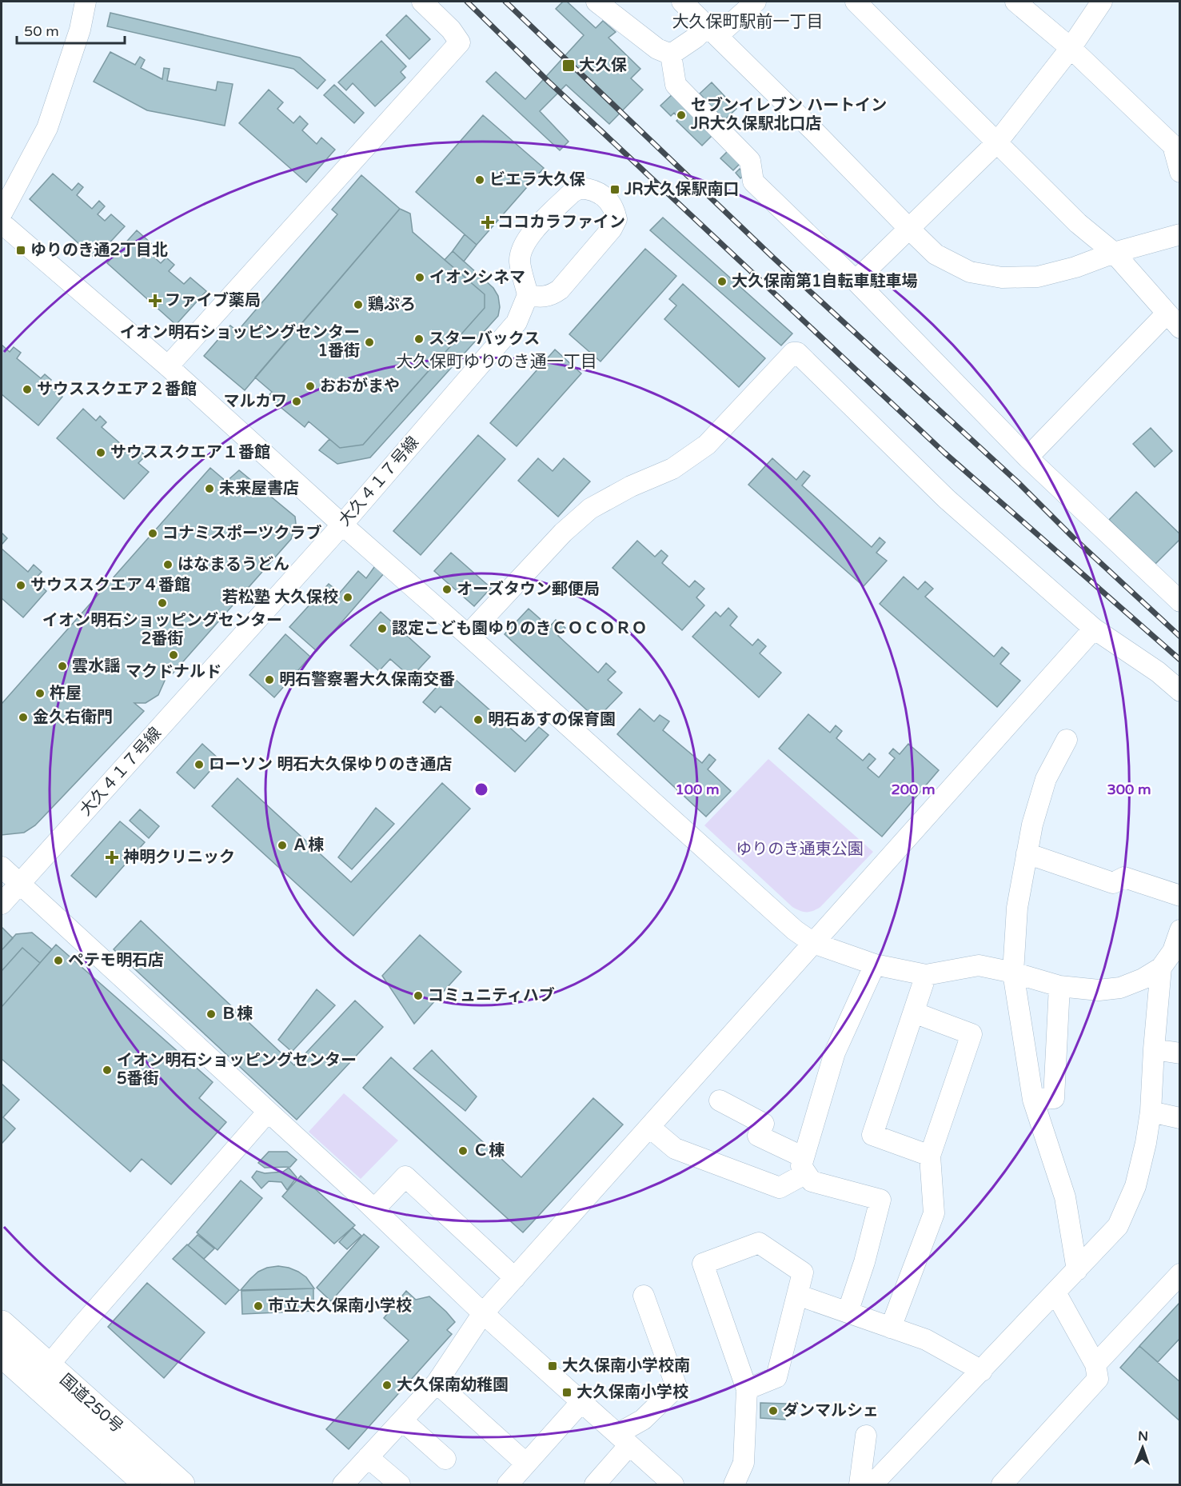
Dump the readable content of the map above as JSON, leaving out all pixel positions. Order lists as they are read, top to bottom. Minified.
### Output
{"streets":{"highway":["国道250号"],"street":["大久４１７号線"]},"districts":["大久保町駅前一丁目","大久保町ゆりのき通一丁目"],"parks":["ゆりのき通東公園"],"places":{"transit":["大久保","JR大久保駅南口","ゆりのき通2丁目北","大久保南小学校南","大久保南小学校"],"other":["セブンイレブン ハートイン JR大久保駅北口店","ビエラ大久保","イオンシネマ","大久保南第1自転車駐車場","鶏ぷろ","スターバックス","イオン明石ショッピングセンター 1番街","おおがまや","サウススクエア２番館","マルカワ","サウススクエア１番館","未来屋書店","コナミスポーツクラブ","はなまるうどん","サウススクエア４番館","オーズタウン郵便局","若松塾 大久保校","イオン明石ショッピングセンター 2番街","認定こども園ゆりのきＣＯＣＯＲＯ","マクドナルド","雲水謡","明石警察署大久保南交番","杵屋","金久右衛門","明石あすの保育園","ローソン 明石大久保ゆりのき通店","Ａ棟","ペテモ明石店","コミュニティハブ","Ｂ棟","イオン明石ショッピングセンター 5番街","Ｃ棟","市立大久保南小学校","大久保南幼稚園","ダンマルシェ"],"health":["ココカラファイン","ファイブ薬局","神明クリニック"]},"scale_bar":"50 m","north":"top","rings":["100 m","200 m","300 m"]}
